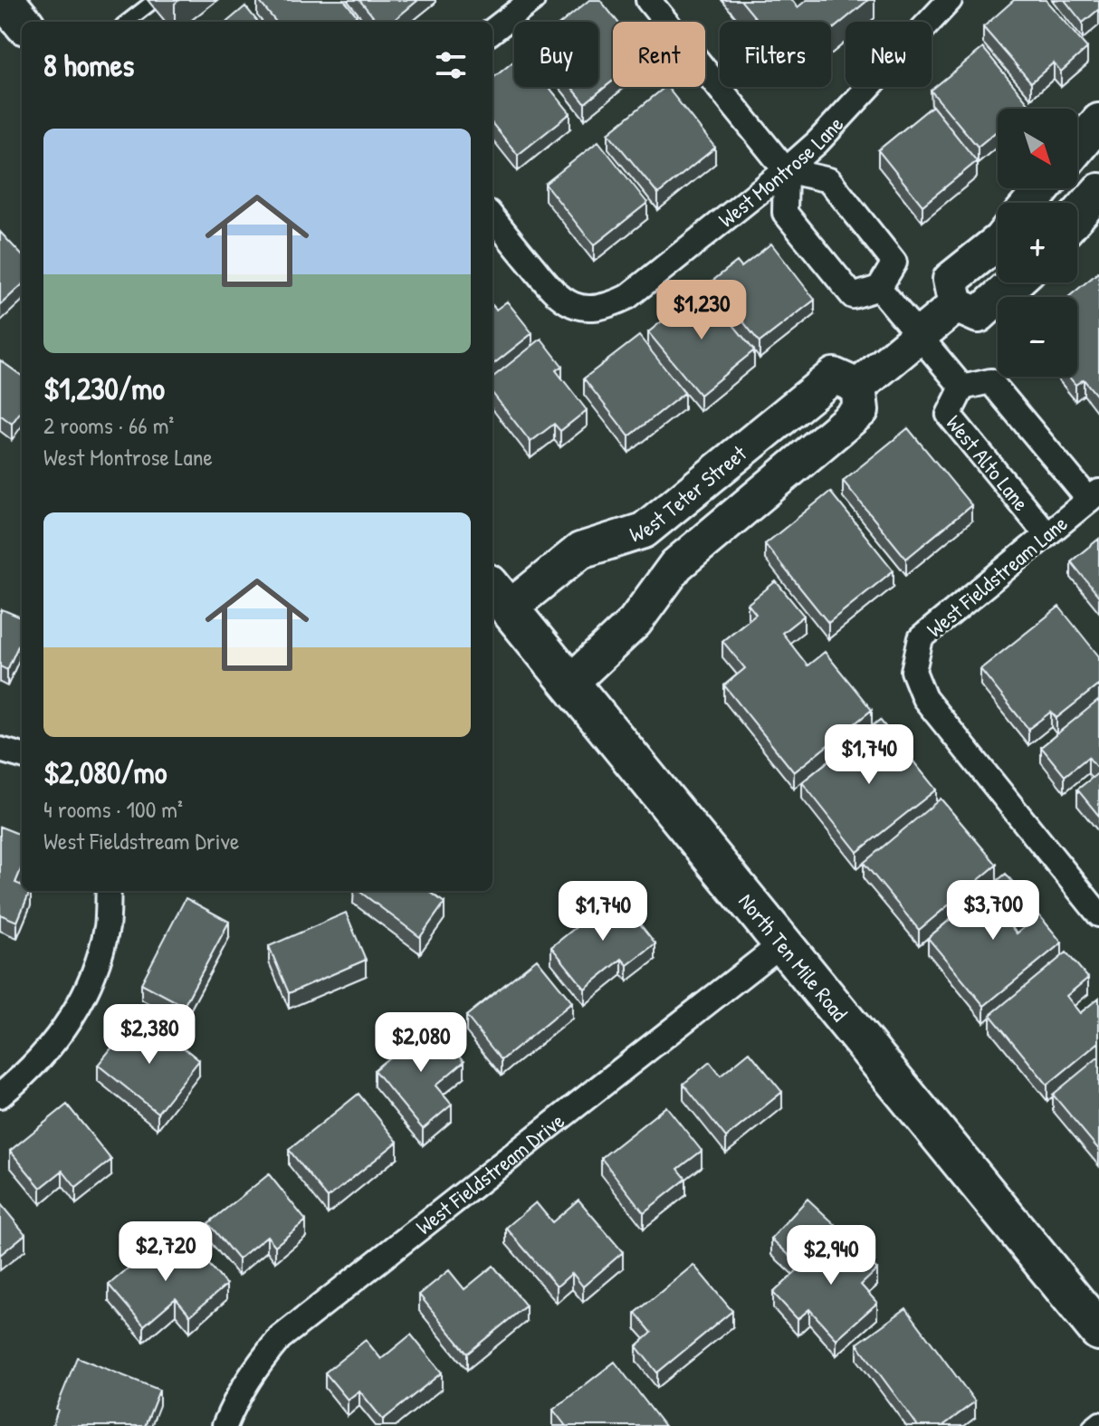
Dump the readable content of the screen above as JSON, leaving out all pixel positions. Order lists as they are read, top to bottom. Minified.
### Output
{"streets":{"main road":["North Ten Mile Road"],"street":["West Montrose Lane","West Alto Lane","West Teter Street","West Fieldstream Lane","West Fieldstream Drive"]},"crossings":[["West Alto Lane","West Fieldstream Lane"],["West Teter Street","North Ten Mile Road"],["North Ten Mile Road","West Fieldstream Drive"]],"north":"bottom right","page":{"chip":["Buy","Rent","Filters","New"],"heading":"8 homes","map_buttons":["+","−"],"list":[{"name":"$1,230/mo","note":"2 rooms · 66 m² · West Montrose Lane"},{"name":"$2,080/mo","note":"4 rooms · 100 m² · West Fieldstream Drive"}],"price":["$1,230","$1,740","$3,700","$1,740","$2,380","$2,080","$2,720","$2,940"]}}
